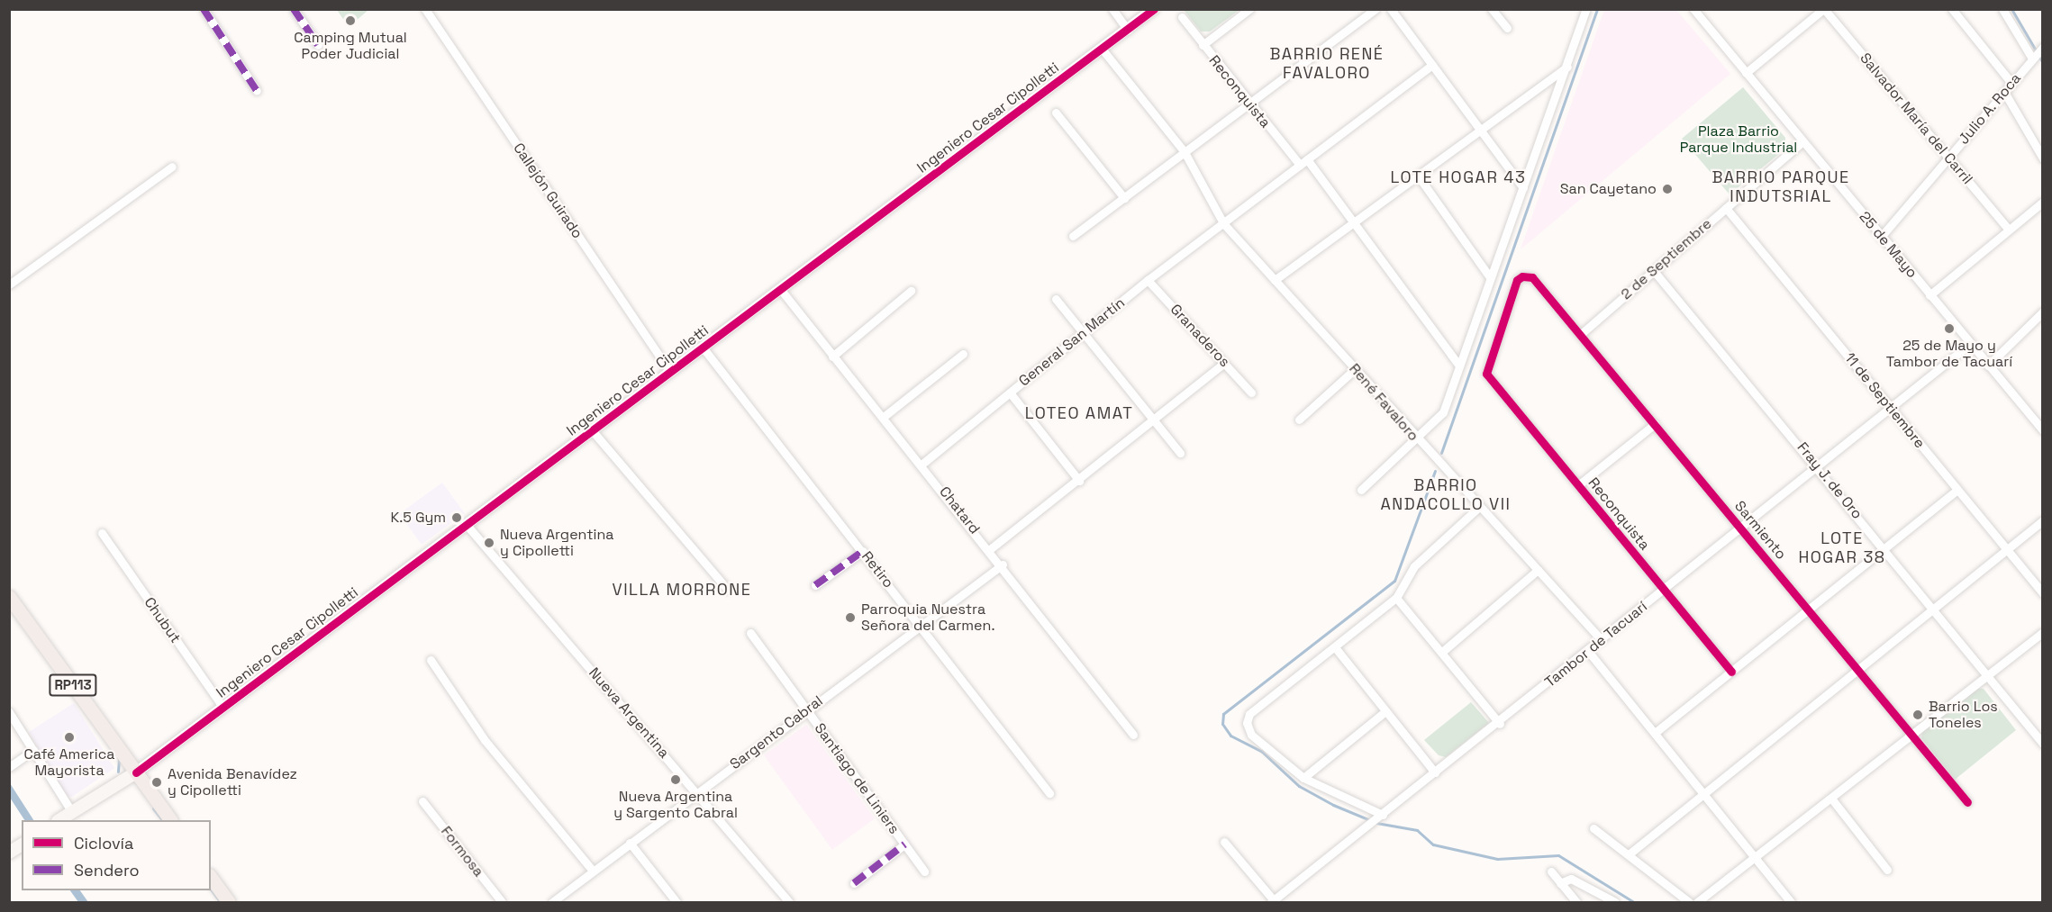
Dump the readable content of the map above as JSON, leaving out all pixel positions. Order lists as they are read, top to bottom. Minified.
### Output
{"streets":{"main road":["Ingeniero Cesar Cipolletti","RP113"],"street":["Reconquista","Julio A. Roca","Salvador María del Carril","Callejón Guirado","25 de Mayo","2 de Septiembre","Granaderos","General San Martín","11 de Septiembre","René Favaloro","Fray J. de Oro","Chatard","Sarmiento","Retiro","Chubut","Tambor de Tacuarí","Nueva Argentina","Sargento Cabral","Santiago de Liniers","Formosa"]},"crossings":[["Reconquista","General San Martín"],["Reconquista","Sarmiento"],["Reconquista","Tambor de Tacuarí"],["Julio A. Roca","Salvador María del Carril"],["Julio A. Roca","25 de Mayo"],["Ingeniero Cesar Cipolletti","Callejón Guirado"],["Ingeniero Cesar Cipolletti","René Favaloro"],["Ingeniero Cesar Cipolletti","Chatard"],["Ingeniero Cesar Cipolletti","Retiro"],["Ingeniero Cesar Cipolletti","Chubut"],["Ingeniero Cesar Cipolletti","RP113"],["Ingeniero Cesar Cipolletti","Nueva Argentina"],["25 de Mayo","2 de Septiembre"],["25 de Mayo","Tambor de Tacuarí"],["2 de Septiembre","11 de Septiembre"],["2 de Septiembre","Fray J. de Oro"],["2 de Septiembre","Sarmiento"],["Granaderos","General San Martín"],["General San Martín","René Favaloro"],["General San Martín","Chatard"],["11 de Septiembre","Tambor de Tacuarí"],["René Favaloro","Tambor de Tacuarí"],["Fray J. de Oro","Tambor de Tacuarí"],["Chatard","Sargento Cabral"],["Sarmiento","Tambor de Tacuarí"],["Retiro","Sargento Cabral"],["Nueva Argentina","Sargento Cabral"],["Sargento Cabral","Santiago de Liniers"]],"districts":["BARRIO RENÉ FAVALORO","LOTE HOGAR 43","BARRIO PARQUE INDUTSRIAL","LOTEO AMAT","BARRIO ANDACOLLO VII","LOTE HOGAR 38","VILLA MORRONE"],"parks":["Plaza Barrio Parque Industrial"],"places":["Camping Mutual Poder Judicial","San Cayetano","25 de Mayo y Tambor de Tacuarí","K.5 Gym","Nueva Argentina y Cipolletti","Parroquia Nuestra Señora del Carmen.","Barrio Los Toneles","Café America Mayorista","Nueva Argentina y Sargento Cabral","Avenida Benavídez y Cipolletti"],"legend":["Ciclovía","Sendero"]}
